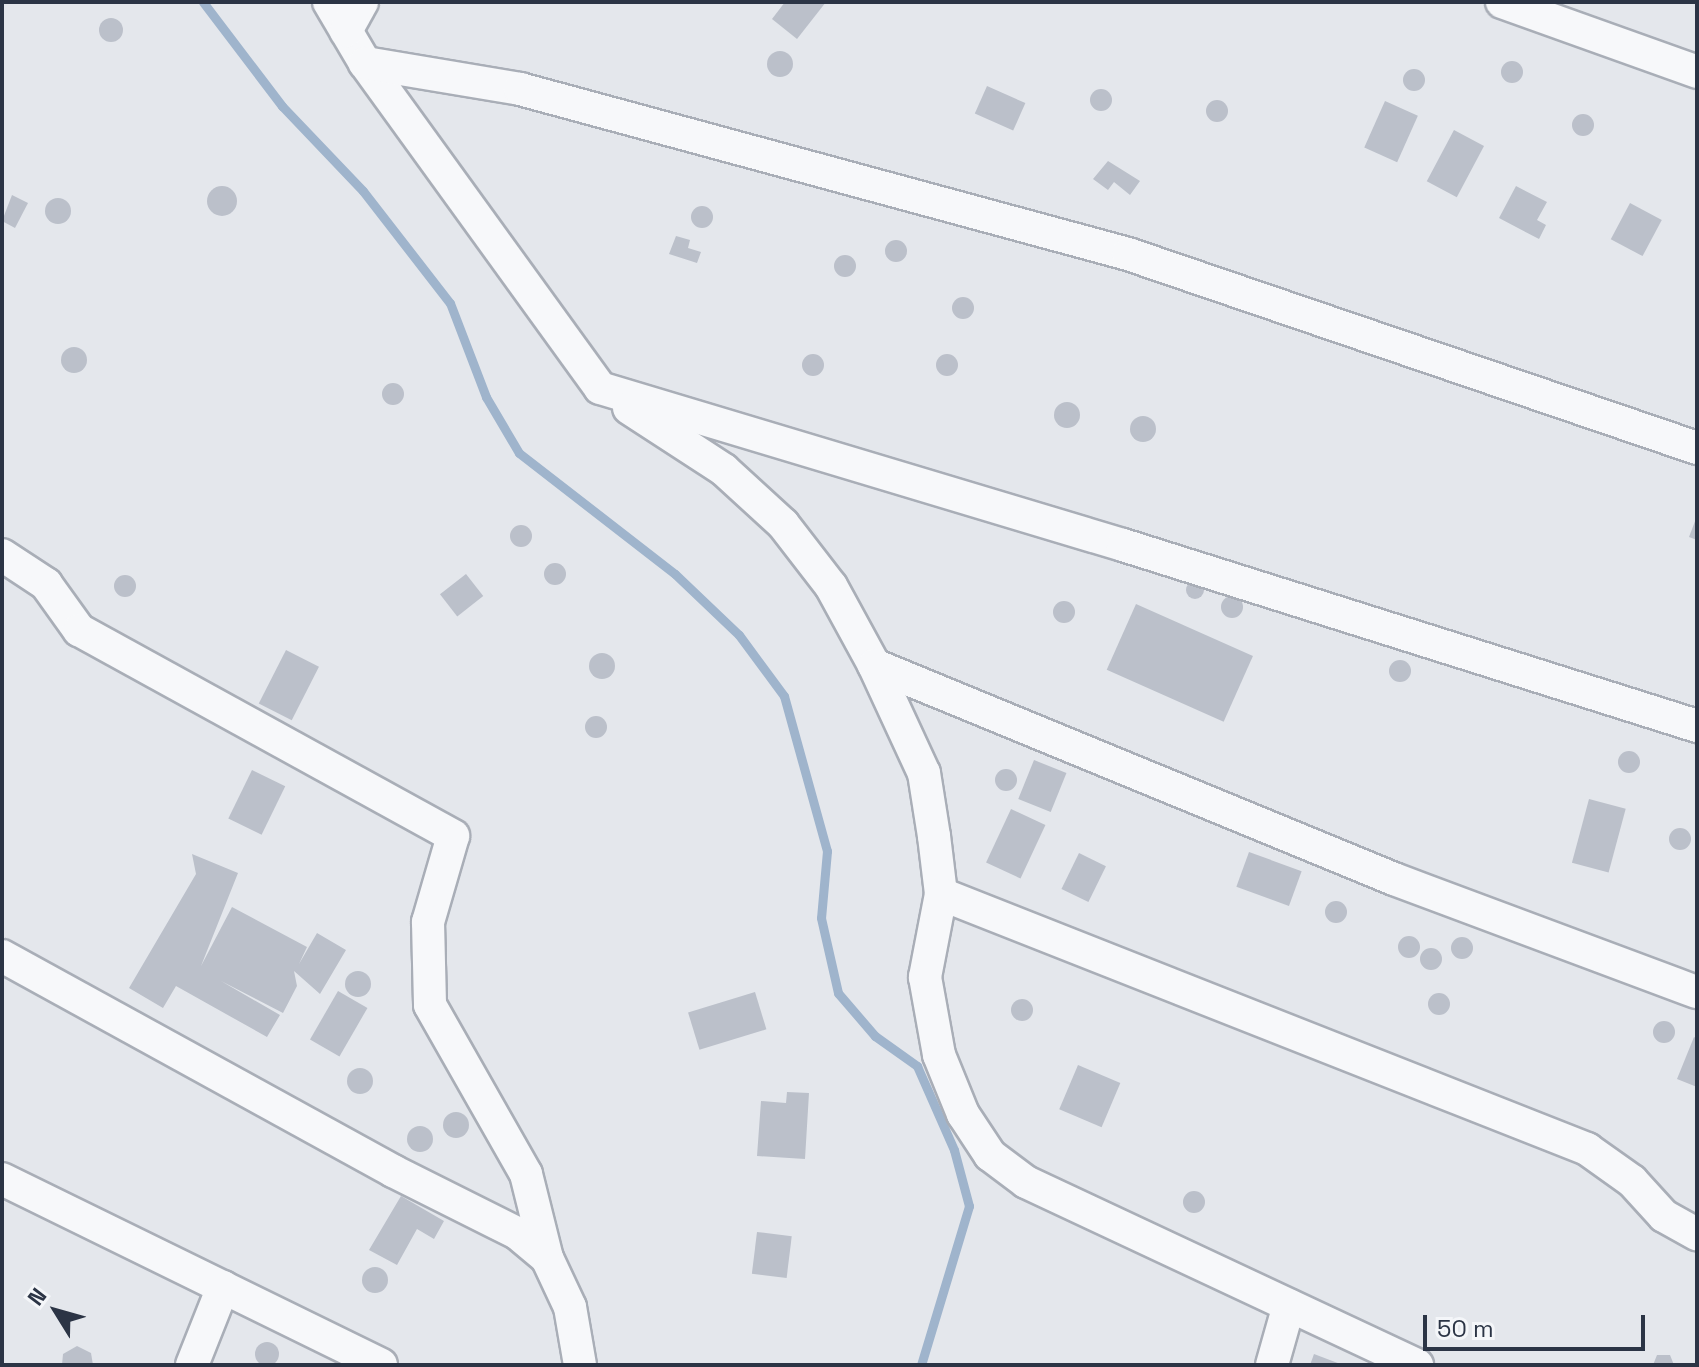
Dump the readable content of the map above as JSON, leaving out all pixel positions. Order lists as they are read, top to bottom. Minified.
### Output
{"scale_bar":"50 m","north":"top left"}
